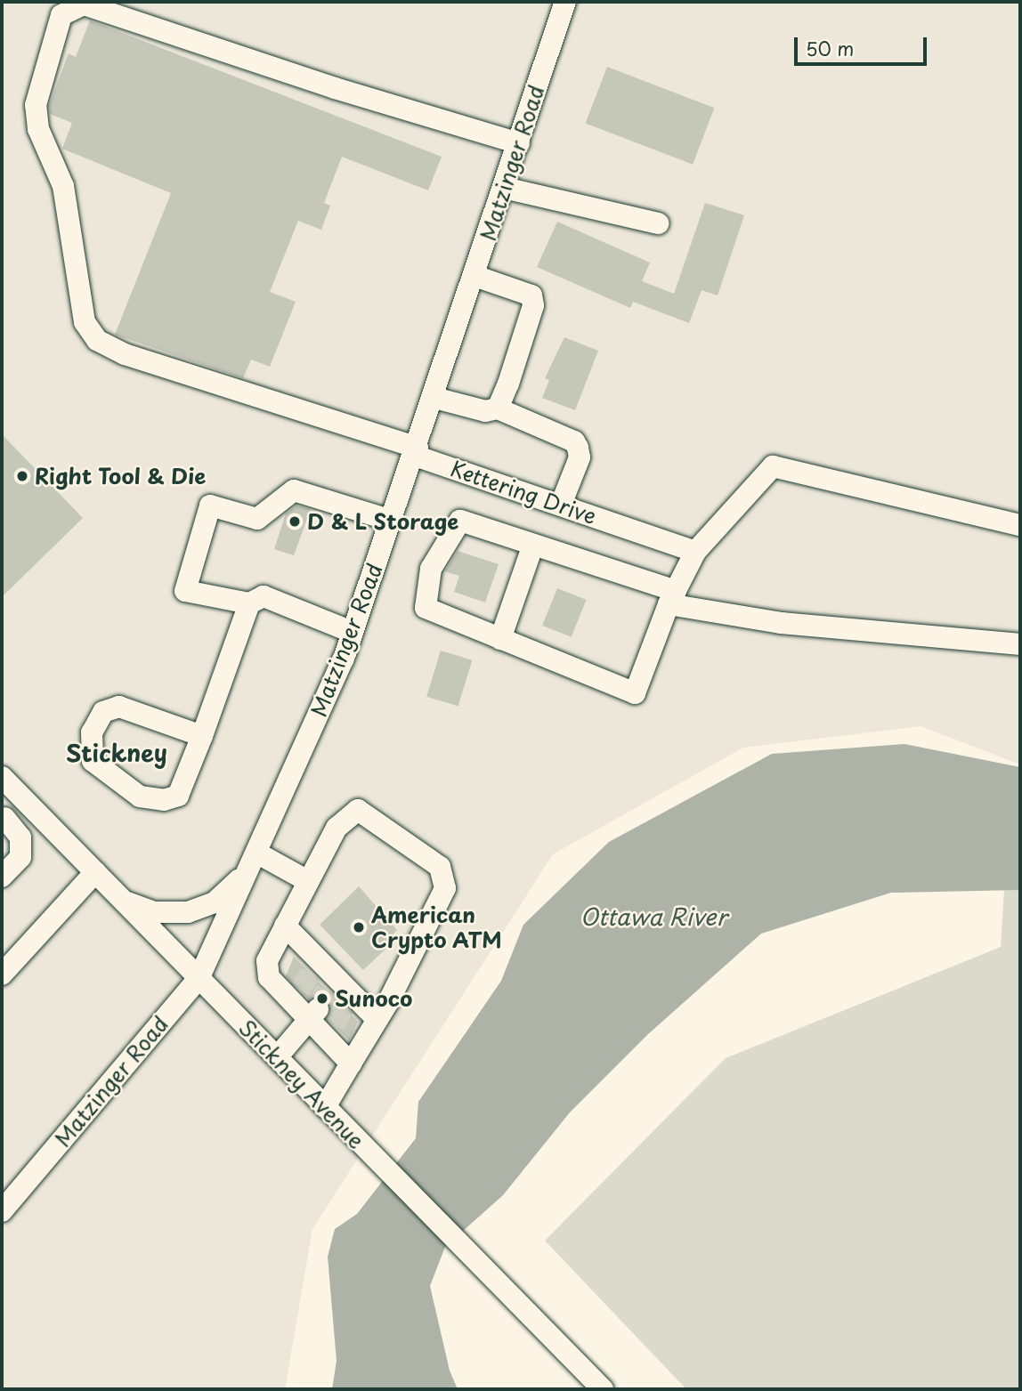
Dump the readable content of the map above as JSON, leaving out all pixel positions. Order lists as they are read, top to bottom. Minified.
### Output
{"streets":{"street":["Matzinger Road","Kettering Drive","Stickney Avenue"]},"crossings":[["Matzinger Road","Kettering Drive"],["Matzinger Road","Stickney Avenue"]],"districts":["Stickney"],"water":["Ottawa River"],"places":["Right Tool & Die","D & L Storage","American Crypto ATM","Sunoco"],"scale_bar":"50 m"}
